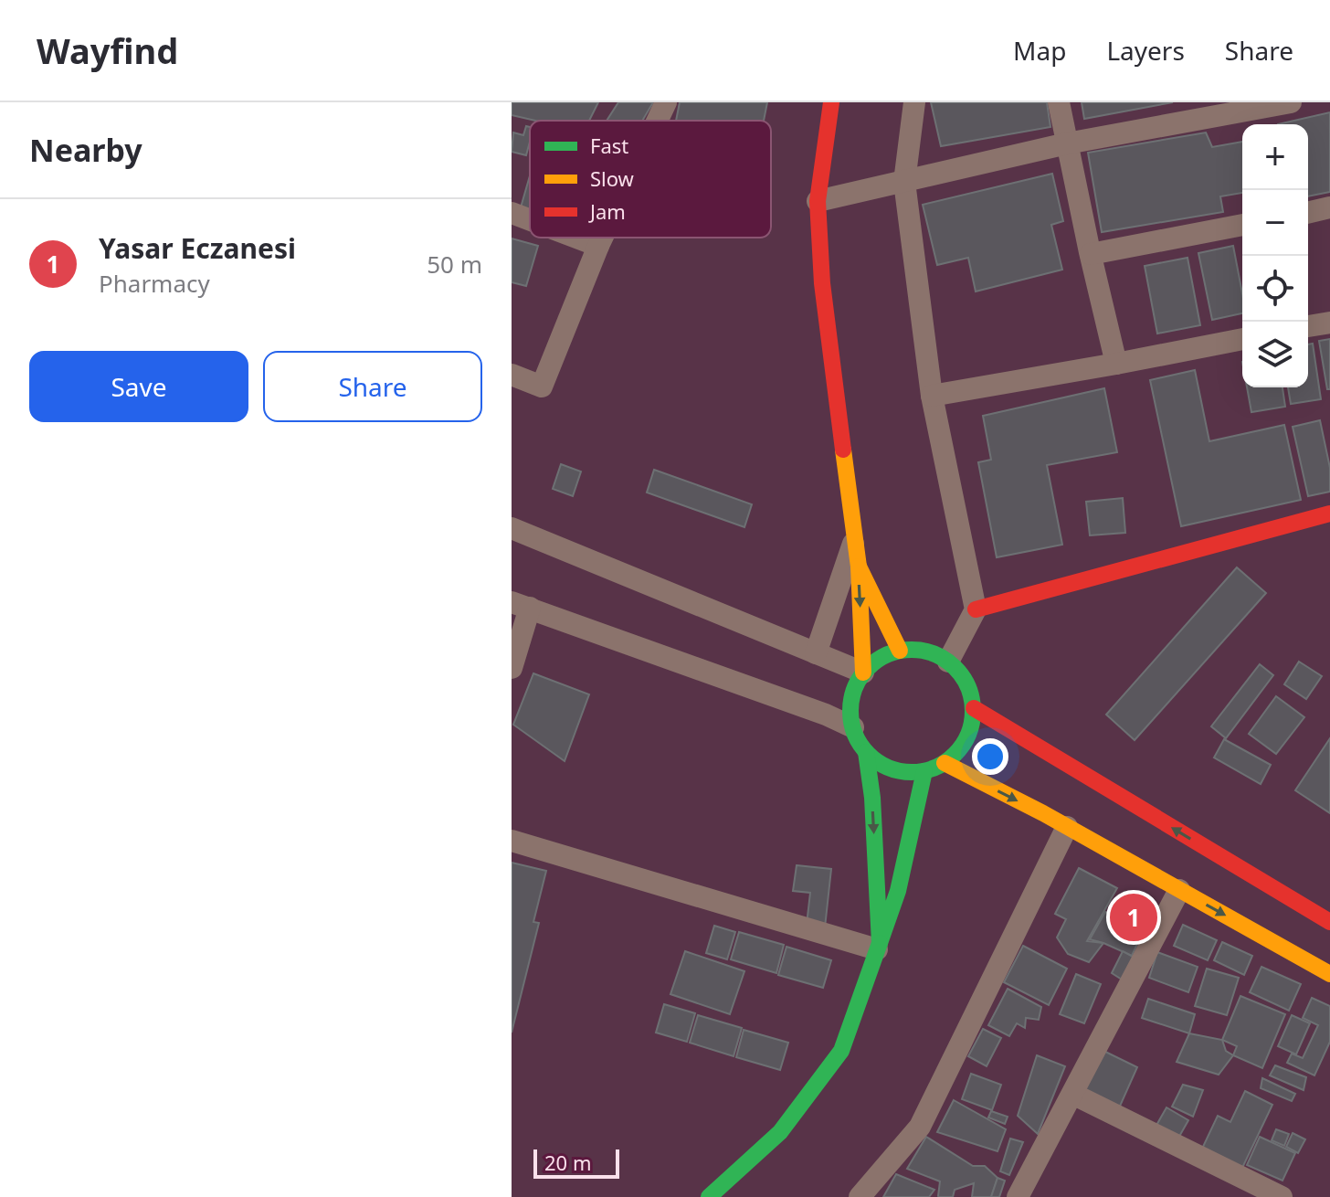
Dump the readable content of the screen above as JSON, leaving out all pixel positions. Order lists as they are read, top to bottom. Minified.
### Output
{"legend":["Fast","Slow","Jam"],"scale_bar":"20 m","page":{"header":"Wayfind","nav":["Map","Layers","Share"],"heading":"Nearby","map_buttons":["+","−"],"list":[{"mark":"1","name":"Yasar Eczanesi","note":"Pharmacy","value":"50 m"}],"buttons":["Save","Share"],"pins":"1","scale":"20 m"}}
